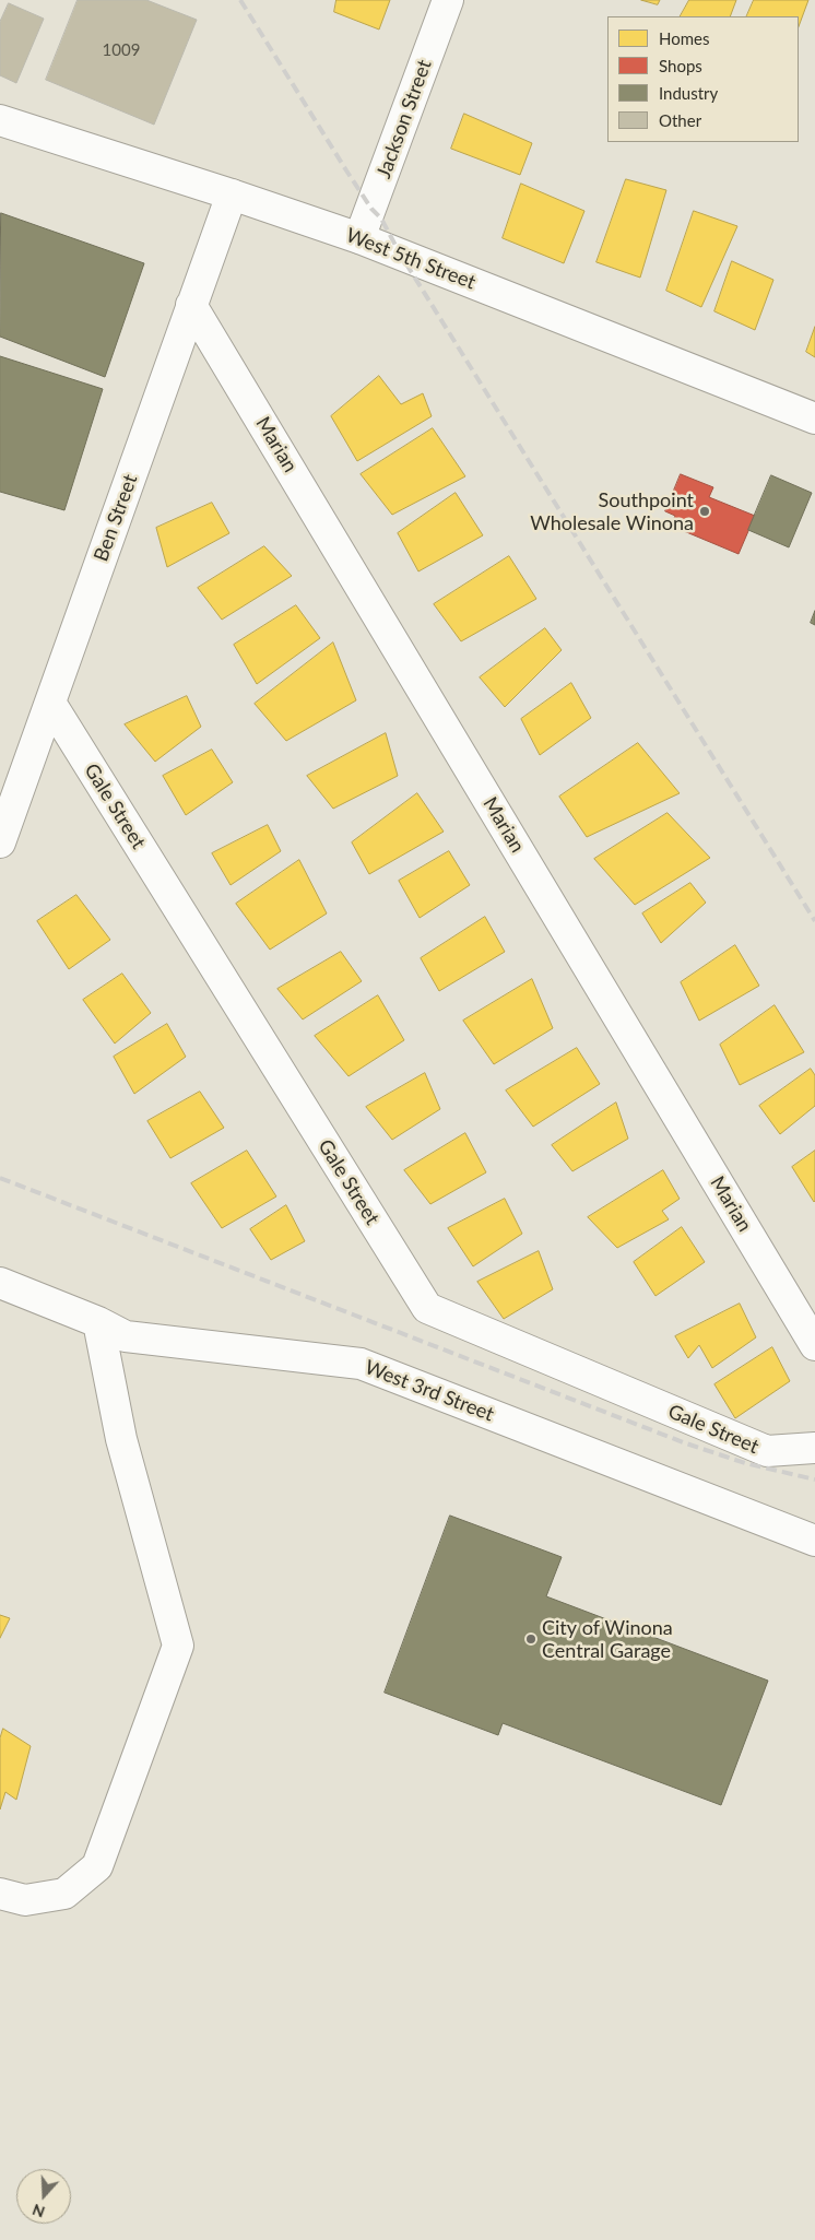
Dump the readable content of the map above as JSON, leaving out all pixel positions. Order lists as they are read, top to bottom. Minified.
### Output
{"streets":{"street":["Jackson Street","West 5th Street","Marian","Ben Street","Gale Street","West 3rd Street"]},"crossings":[["Jackson Street","West 5th Street"],["West 5th Street","Ben Street"],["Marian","Ben Street"],["Ben Street","Gale Street"]],"places":["Southpoint Wholesale Winona","City of Winona Central Garage"],"house_numbers":["1009"],"legend":["Homes","Shops","Industry","Other"],"north":"bottom"}
